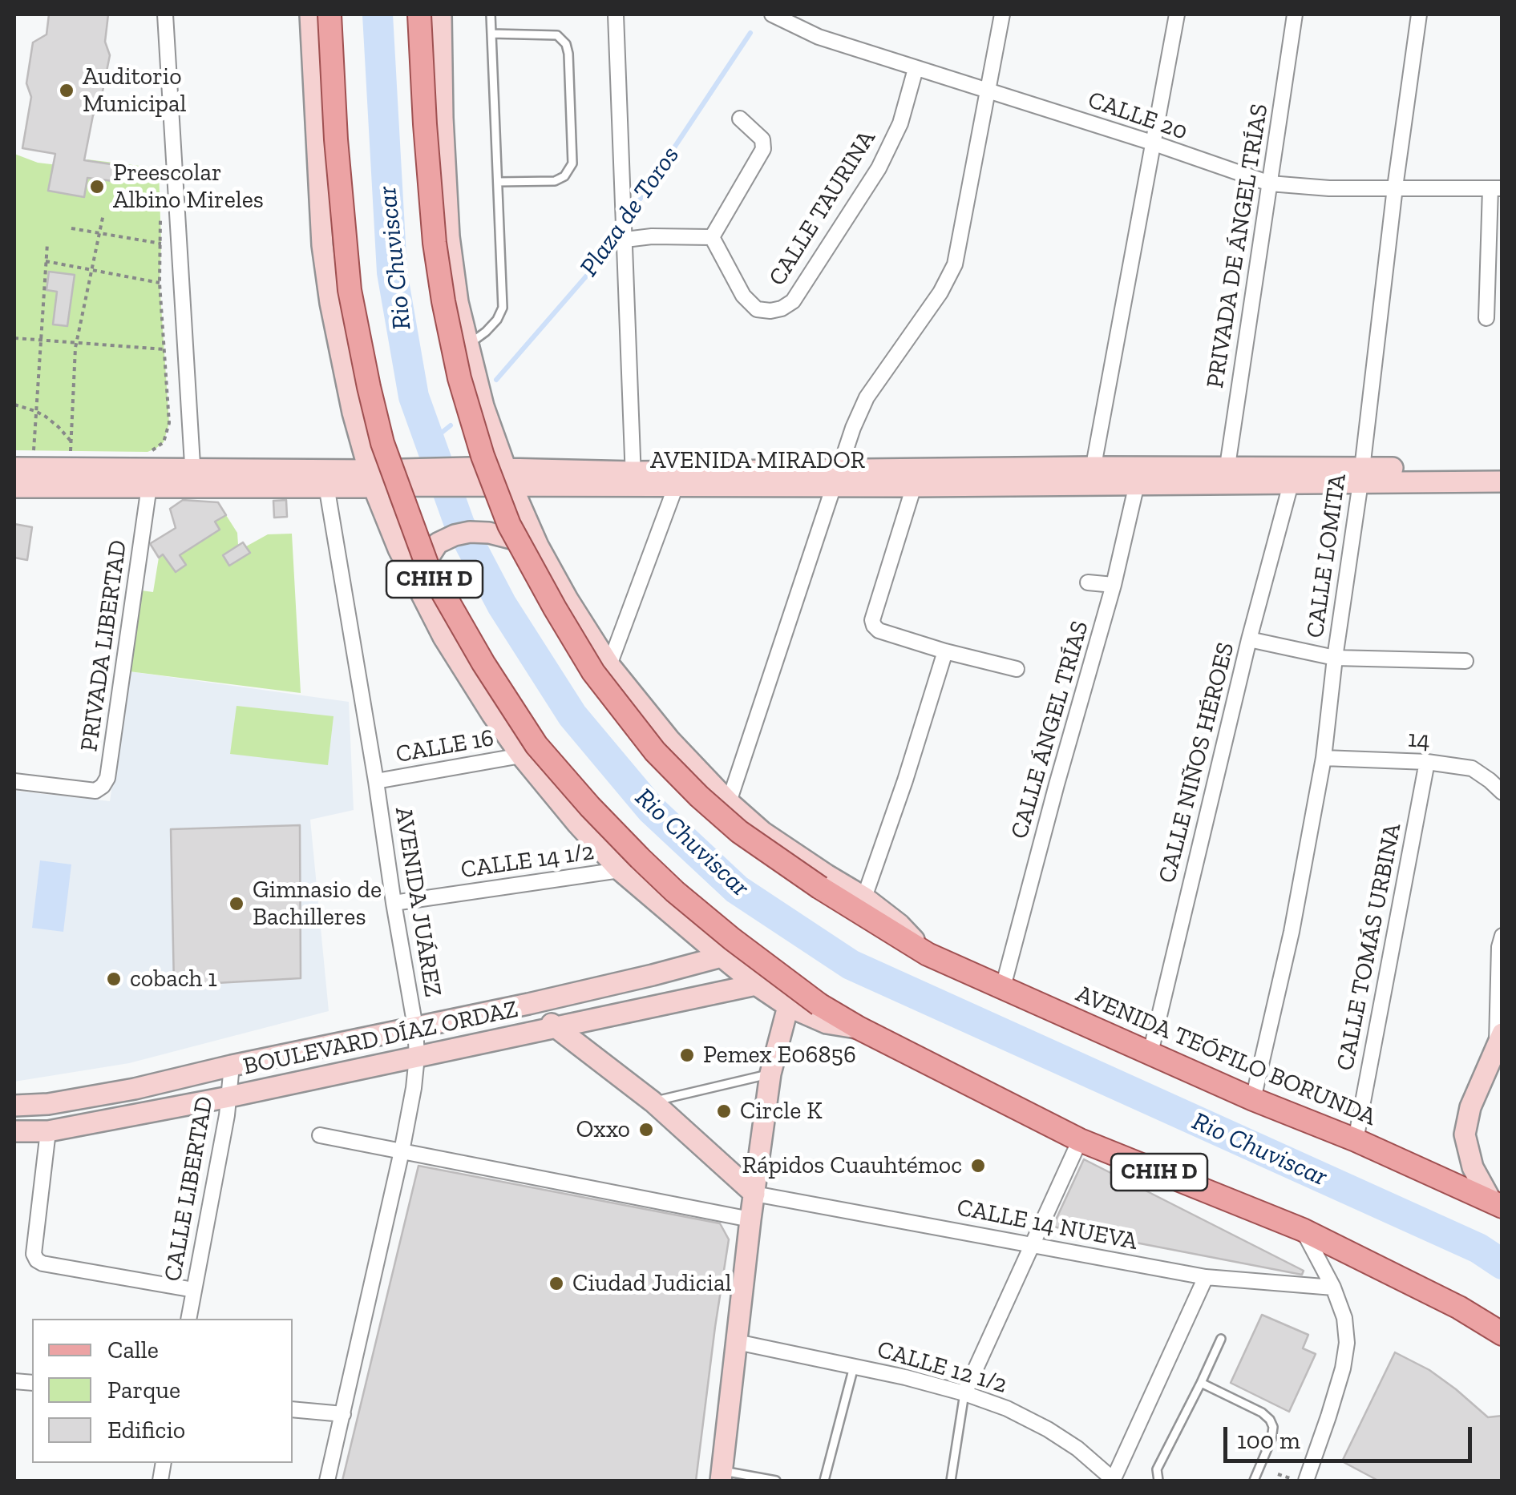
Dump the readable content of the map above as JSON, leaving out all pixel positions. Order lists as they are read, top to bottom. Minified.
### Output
{"streets":{"main road":["AVENIDA MIRADOR","CHIH D","BOULEVARD DÍAZ ORDAZ","AVENIDA TEÓFILO BORUNDA"],"street":["CALLE 20","CALLE TAURINA","PRIVADA DE ÁNGEL TRÍAS","CALLE LOMITA","PRIVADA LIBERTAD","CALLE ÁNGEL TRÍAS","14","CALLE 16","CALLE NIÑOS HÉROES","CALLE 14 1/2","AVENIDA JUÁREZ","CALLE TOMÁS URBINA","CALLE LIBERTAD","CALLE 14 NUEVA","CALLE 12 1/2"]},"crossings":[["CALLE 20","CALLE TAURINA"],["CALLE 20","PRIVADA DE ÁNGEL TRÍAS"],["CALLE 20","CALLE LOMITA"],["PRIVADA DE ÁNGEL TRÍAS","AVENIDA MIRADOR"],["AVENIDA MIRADOR","CALLE LOMITA"],["AVENIDA MIRADOR","PRIVADA LIBERTAD"],["AVENIDA MIRADOR","CALLE ÁNGEL TRÍAS"],["AVENIDA MIRADOR","CALLE NIÑOS HÉROES"],["AVENIDA MIRADOR","AVENIDA JUÁREZ"],["AVENIDA MIRADOR","AVENIDA TEÓFILO BORUNDA"],["CALLE LOMITA","14"],["CALLE LOMITA","AVENIDA TEÓFILO BORUNDA"],["CALLE ÁNGEL TRÍAS","AVENIDA TEÓFILO BORUNDA"],["14","CALLE TOMÁS URBINA"],["CALLE 16","AVENIDA JUÁREZ"],["CALLE NIÑOS HÉROES","AVENIDA TEÓFILO BORUNDA"],["CALLE 14 1/2","AVENIDA JUÁREZ"],["AVENIDA JUÁREZ","BOULEVARD DÍAZ ORDAZ"],["CALLE TOMÁS URBINA","AVENIDA TEÓFILO BORUNDA"],["BOULEVARD DÍAZ ORDAZ","CALLE LIBERTAD"]],"water":["Plaza de Toros","Rio Chuviscar"],"places":["Auditorio Municipal","Preescolar Albino Mireles","Gimnasio de Bachilleres","cobach 1","Pemex E06856","Circle K","Oxxo","Rápidos Cuauhtémoc","Ciudad Judicial"],"legend":["Calle","Parque","Edificio"],"scale_bar":"100 m"}
